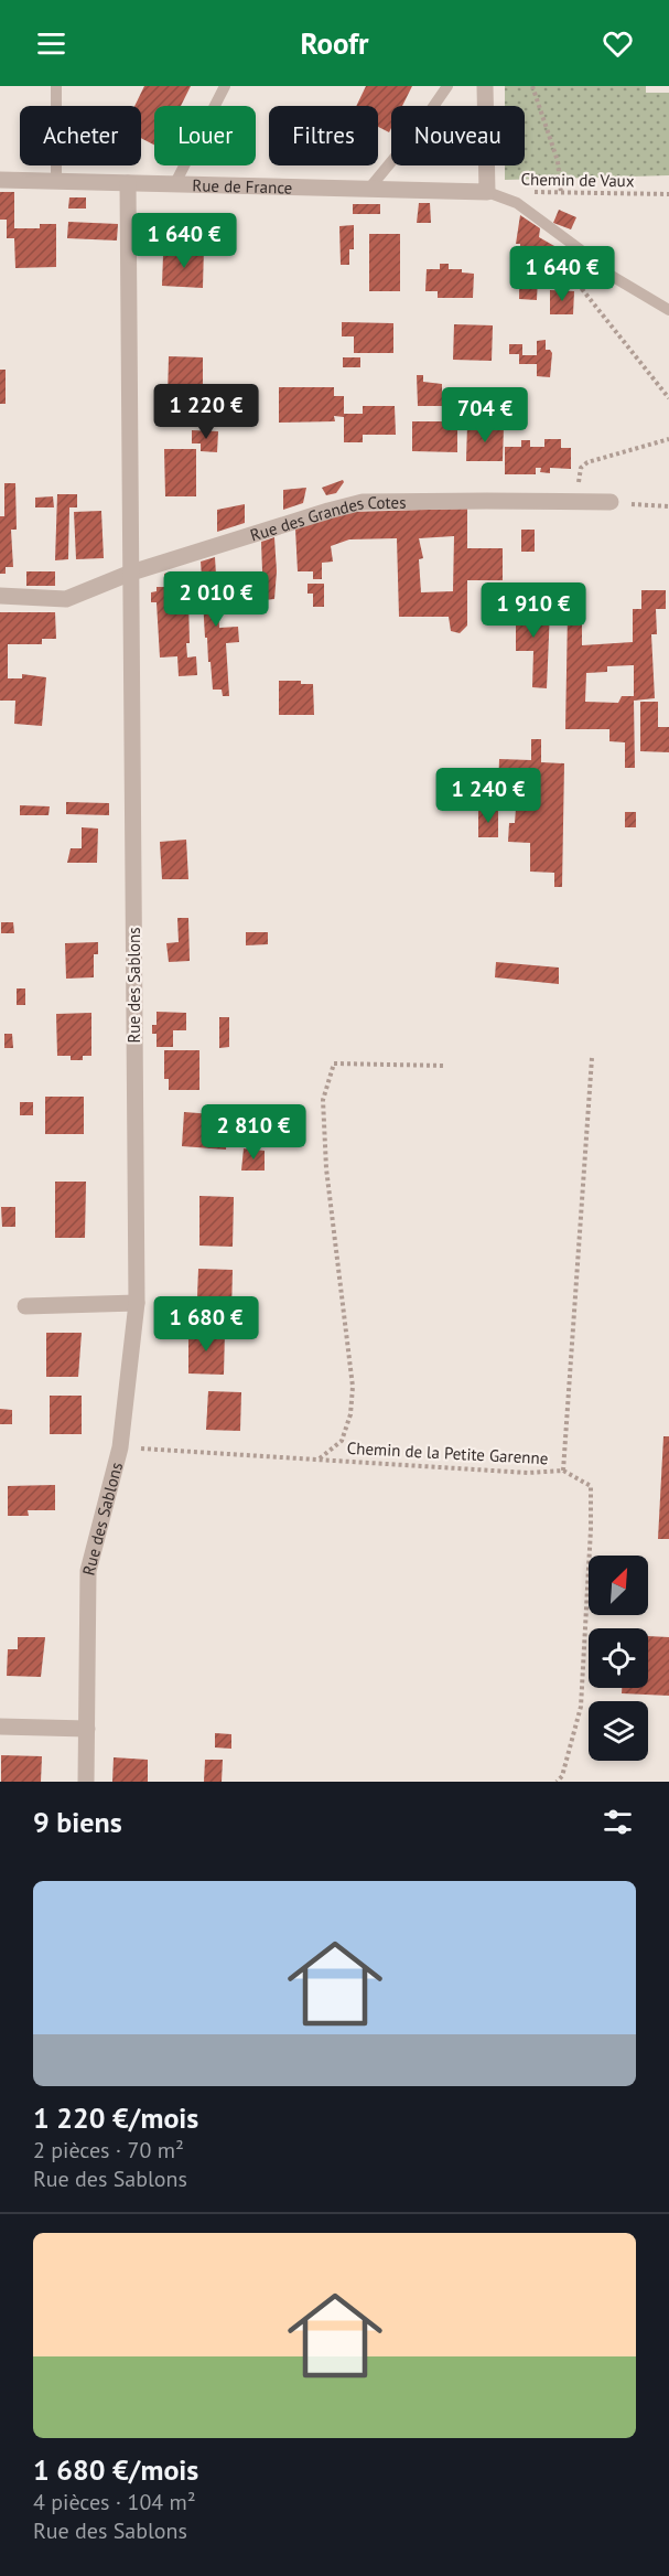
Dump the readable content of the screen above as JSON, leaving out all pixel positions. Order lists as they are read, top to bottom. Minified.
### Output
{"streets":{"street":["Rue de France","Rue des Grandes Cotes","Rue des Sablons"],"path":["Chemin de Vaux","Chemin de la Petite Garenne"]},"crossings":[["Rue de France","Rue des Sablons"],["Rue des Grandes Cotes","Rue des Sablons"],["Rue des Sablons","Chemin de la Petite Garenne"]],"north":"top right","page":{"header":"Roofr","chip":["Acheter","Louer","Filtres","Nouveau"],"price":["1 640 €","1 640 €","1 220 €","704 €","2 010 €","1 910 €","1 240 €","2 810 €","1 680 €"],"heading":"9 biens","list":[{"name":"1 220 €/mois","note":"2 pièces · 70 m² · Rue des Sablons"},{"name":"1 680 €/mois","note":"4 pièces · 104 m² · Rue des Sablons"}]}}
